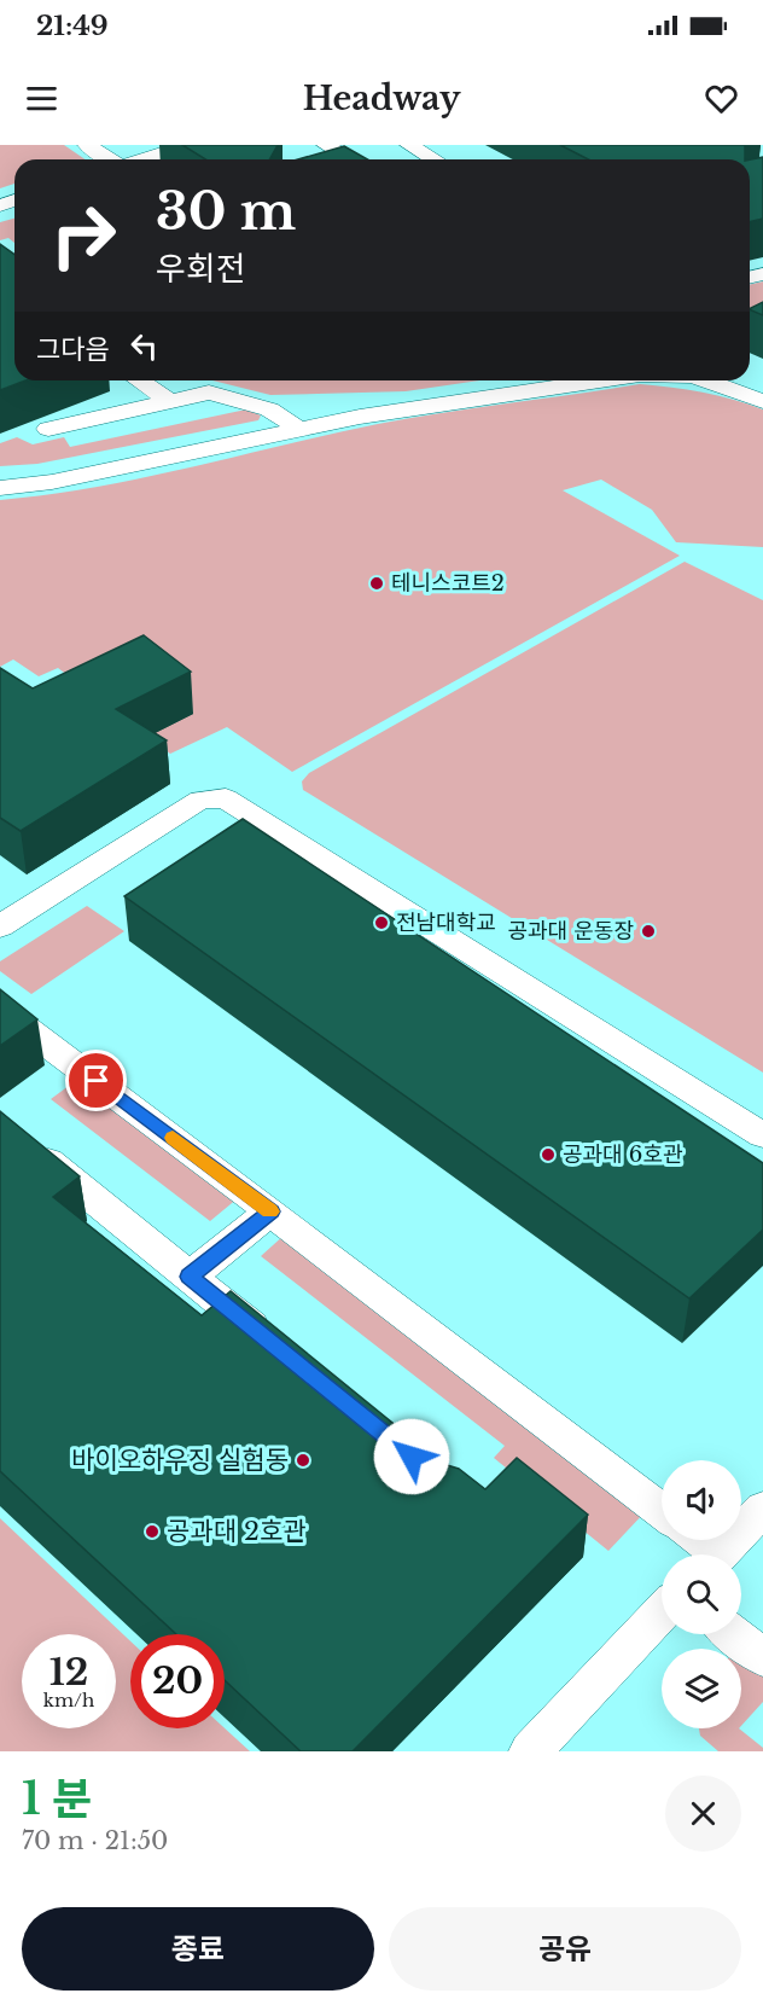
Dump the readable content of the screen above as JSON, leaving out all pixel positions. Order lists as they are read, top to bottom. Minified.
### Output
{"places":["테니스코트2","전남대학교","공과대 운동장","공과대 6호관","바이오하우징 실험동","공과대 2호관"],"page":{"status":"21:49","header":"Headway","turn":["30 m","우회전"],"then":"그다음","speed":"12 km/h","limit":"20","heading":["1 분","70 m · 21:50"],"buttons":["종료","공유"]}}
